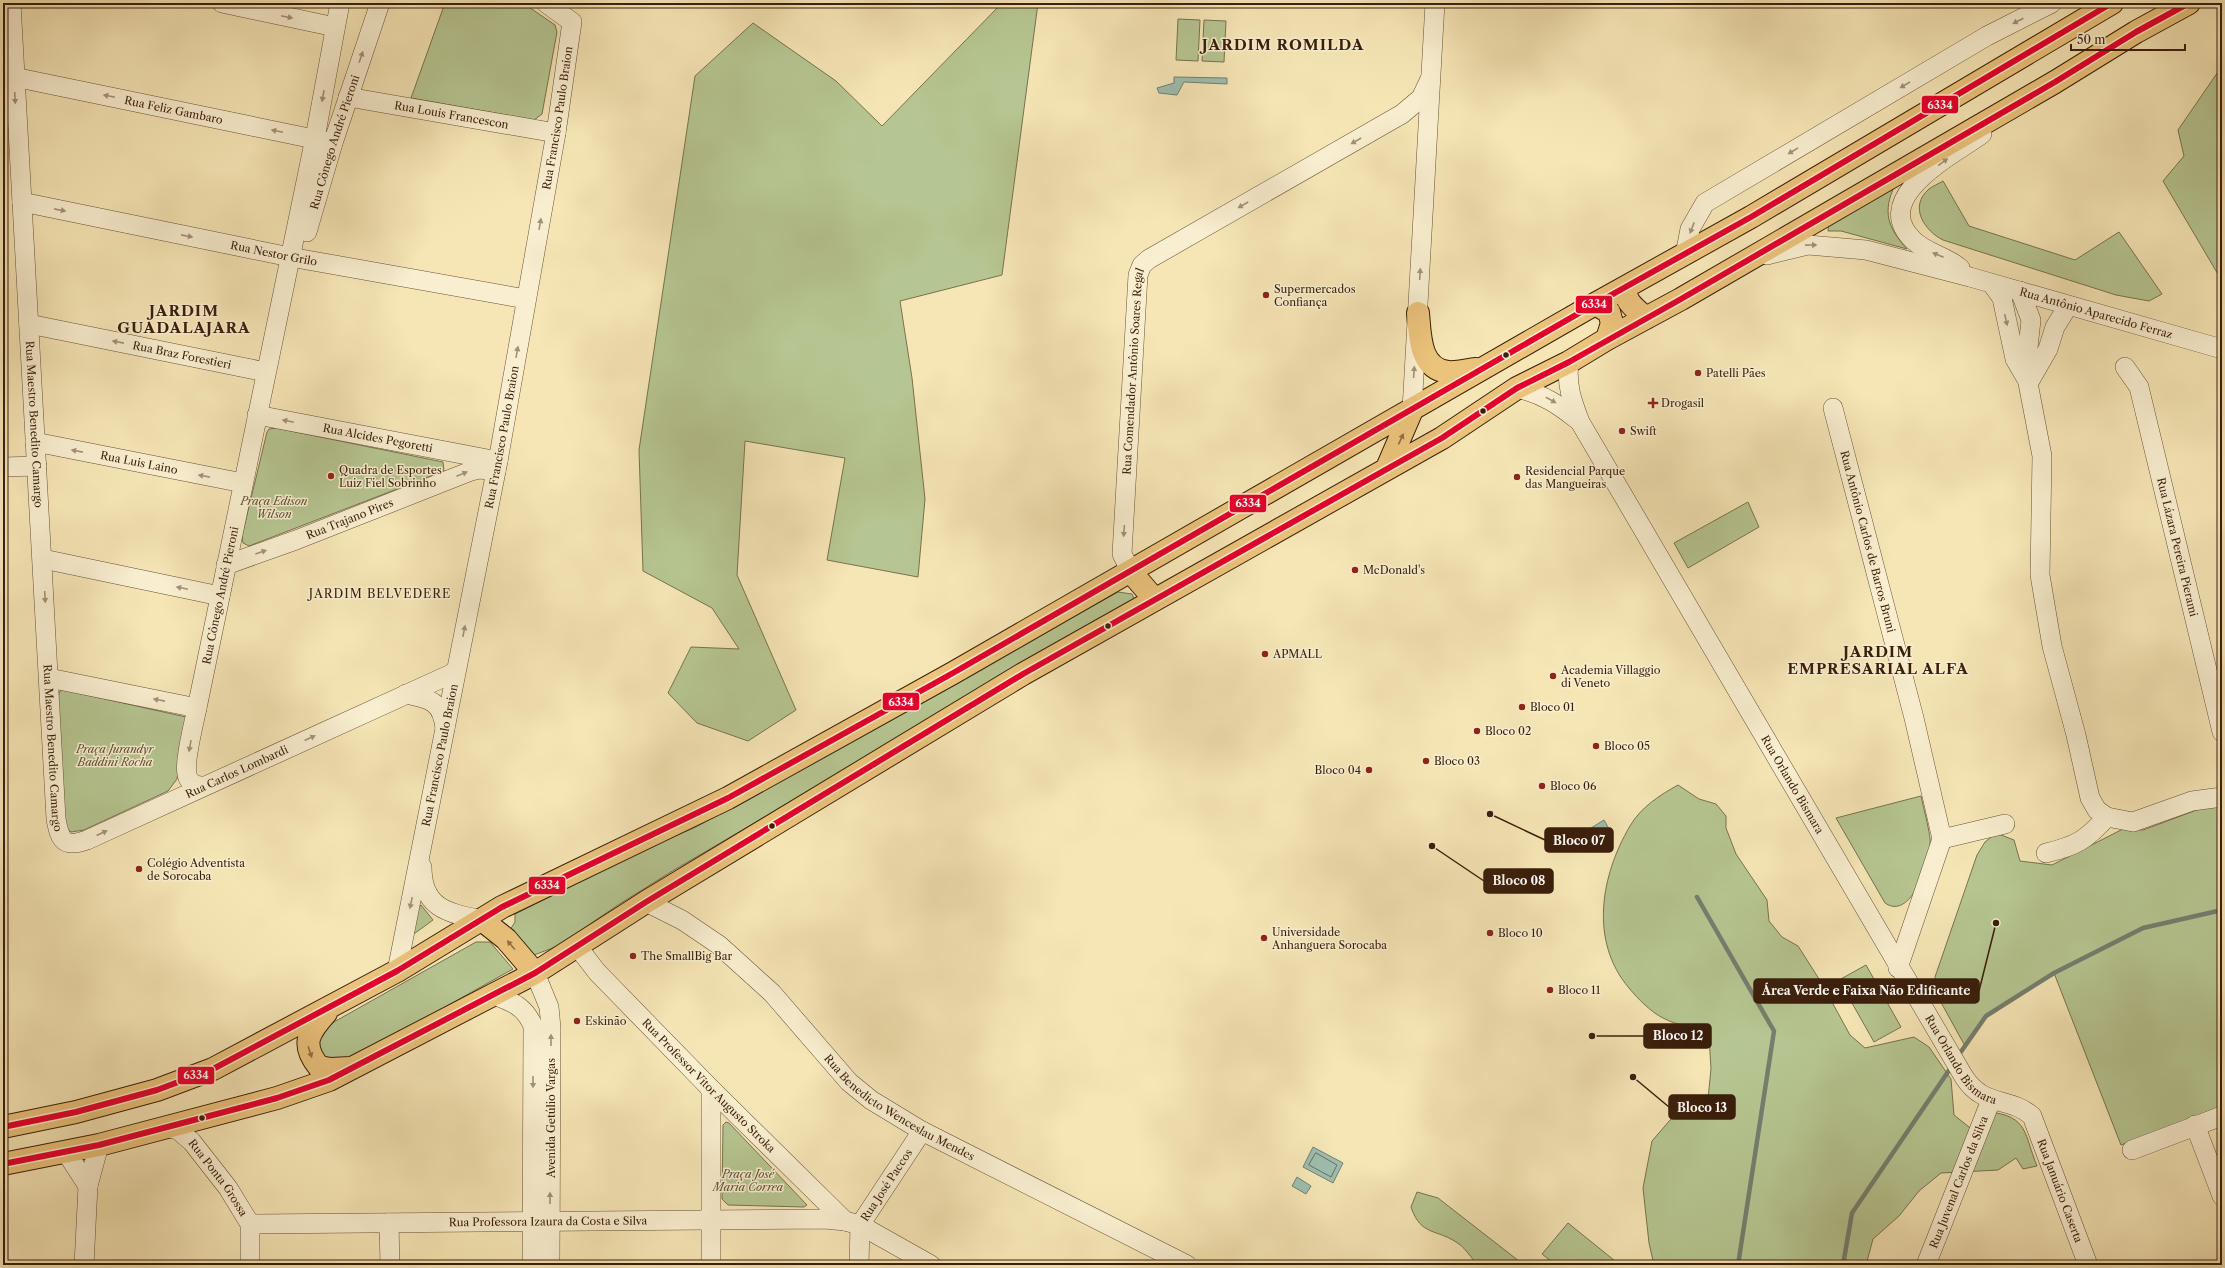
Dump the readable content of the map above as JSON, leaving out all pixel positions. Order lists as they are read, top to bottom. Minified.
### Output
{"streets":{"street":["Rua Feliz Gambaro","Rua Louis Francescon","Rua Francisco Paulo Braion","Rua Cônego André Pieroni","Rua Nestor Grilo","Rua Antônio Aparecido Ferraz","Rua Braz Forestieri","Rua Comendador Antônio Soares Regal","Rua Maestro Benedito Camargo","Rua Alcides Pegoretti","Rua Luis Laino","Rua Trajano Pires","Rua Antônio Carlos de Barros Bruni","Rua Lázara Pereira Pierami","Rua Carlos Lombardi","Rua Orlando Bismara","Rua Professor Vitor Augusto Stroka","Rua Benedicto Wenceslau Mendes","Avenida Getúlio Vargas","Rua Ponta Grossa","Rua Juvenal Carlos da Silva","Rua José Paccos","Rua Januário Caserta","Rua Professora Izaura da Costa e Silva"]},"crossings":[["Rua Feliz Gambaro","Rua Cônego André Pieroni"],["Rua Feliz Gambaro","Rua Maestro Benedito Camargo"],["Rua Louis Francescon","Rua Francisco Paulo Braion"],["Rua Louis Francescon","Rua Cônego André Pieroni"],["Rua Francisco Paulo Braion","Rua Nestor Grilo"],["Rua Francisco Paulo Braion","Rua Alcides Pegoretti"],["Rua Francisco Paulo Braion","Rua Trajano Pires"],["Rua Francisco Paulo Braion","Rua Carlos Lombardi"],["Rua Cônego André Pieroni","Rua Nestor Grilo"],["Rua Cônego André Pieroni","Rua Braz Forestieri"],["Rua Cônego André Pieroni","Rua Alcides Pegoretti"],["Rua Cônego André Pieroni","Rua Luis Laino"],["Rua Cônego André Pieroni","Rua Trajano Pires"],["Rua Cônego André Pieroni","Rua Carlos Lombardi"],["Rua Nestor Grilo","Rua Maestro Benedito Camargo"],["Rua Braz Forestieri","Rua Maestro Benedito Camargo"],["Rua Maestro Benedito Camargo","Rua Luis Laino"],["Rua Maestro Benedito Camargo","Rua Carlos Lombardi"],["Rua Alcides Pegoretti","Rua Trajano Pires"],["Rua Orlando Bismara","Rua Juvenal Carlos da Silva"],["Rua Orlando Bismara","Rua Januário Caserta"],["Rua Professor Vitor Augusto Stroka","Rua José Paccos"],["Rua Professor Vitor Augusto Stroka","Rua Professora Izaura da Costa e Silva"],["Rua Benedicto Wenceslau Mendes","Rua José Paccos"],["Avenida Getúlio Vargas","Rua Professora Izaura da Costa e Silva"],["Rua Ponta Grossa","Rua Professora Izaura da Costa e Silva"],["Rua José Paccos","Rua Professora Izaura da Costa e Silva"]],"one_way":["Rua Nestor Grilo","Rua Braz Forestieri","Rua Comendador Antônio Soares Regal","Rua Alcides Pegoretti","Rua Trajano Pires","Rua Carlos Lombardi"],"districts":["JARDIM ROMILDA","JARDIM GUADALAJARA","JARDIM BELVEDERE","JARDIM EMPRESARIAL ALFA"],"parks":["Praça Edison Wilson","Praça Jurandyr Baddini Rocha","Praça José Maria Correa"],"places":{"other":["Supermercados Confiança","Patelli Pães","Swift","Quadra de Esportes Luiz Fiel Sobrinho","Residencial Parque das Mangueiras","McDonald's","APMALL","Academia Villaggio di Veneto","Bloco 01","Bloco 02","Bloco 05","Bloco 03","Bloco 04","Bloco 06","Bloco 07","Bloco 08","Colégio Adventista de Sorocaba","Área Verde e Faixa Não Edificante","Bloco 10","Universidade Anhanguera Sorocaba","The SmallBig Bar","Bloco 11","Eskinão","Bloco 12","Bloco 13"],"health":["Drogasil"]},"lines":["transit line 6334"],"scale_bar":"50 m"}
